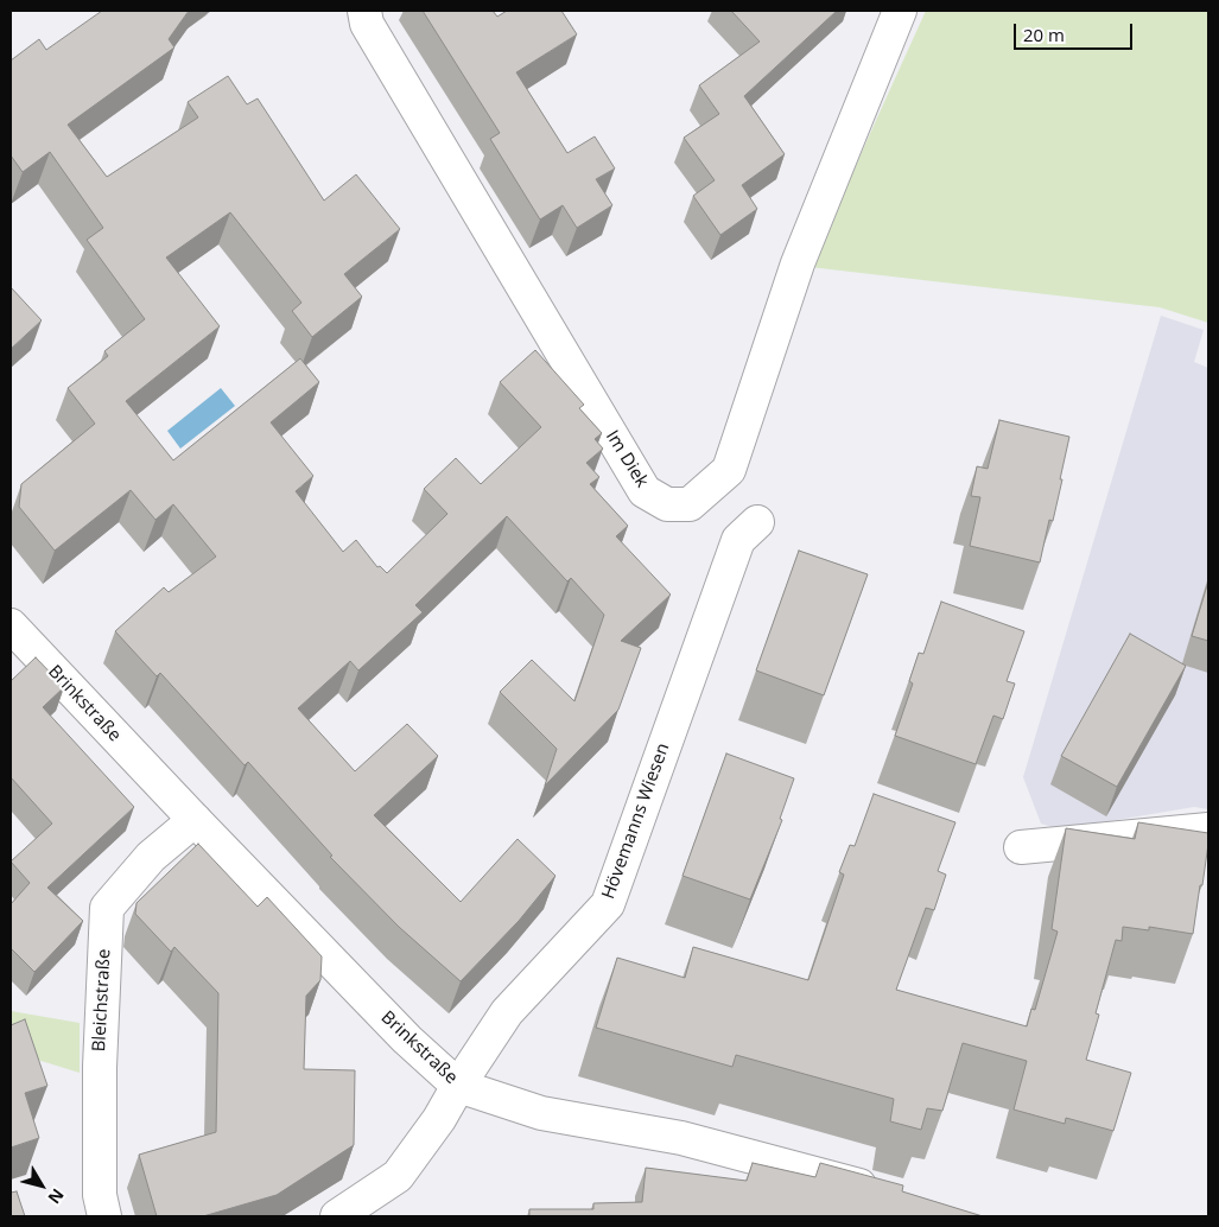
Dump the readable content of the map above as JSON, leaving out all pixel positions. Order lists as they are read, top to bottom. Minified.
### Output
{"streets":{"street":["Im Diek","Brinkstraße","Hövemanns Wiesen","Bleichstraße"]},"crossings":[["Brinkstraße","Hövemanns Wiesen"],["Brinkstraße","Bleichstraße"]],"scale_bar":"20 m","north":"bottom right"}
